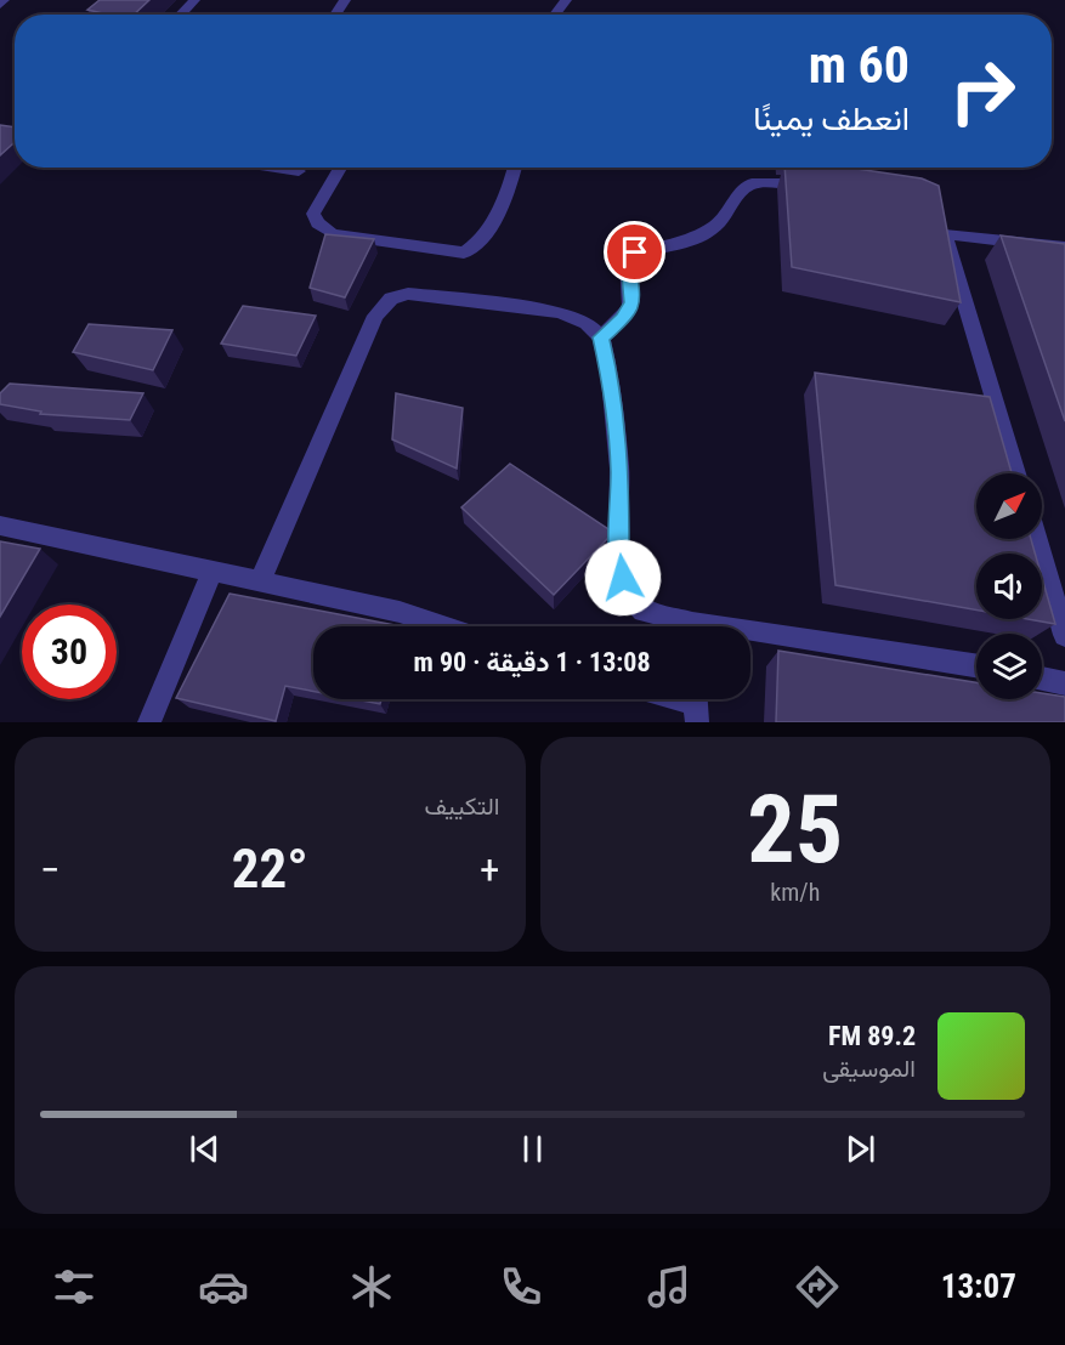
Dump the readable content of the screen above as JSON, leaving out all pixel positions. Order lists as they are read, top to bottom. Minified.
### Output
{"north":"top right","page":{"turn":["60 m","انعطف يمينًا"],"limit":"30","trip":"13:08 · 1 دقيقة · 90 m","tile":[["25","km/h"],"التكييف"],"heat":["−","22°","+"],"song":["89.2 FM","الموسيقى"],"tabs":"13:07"}}
